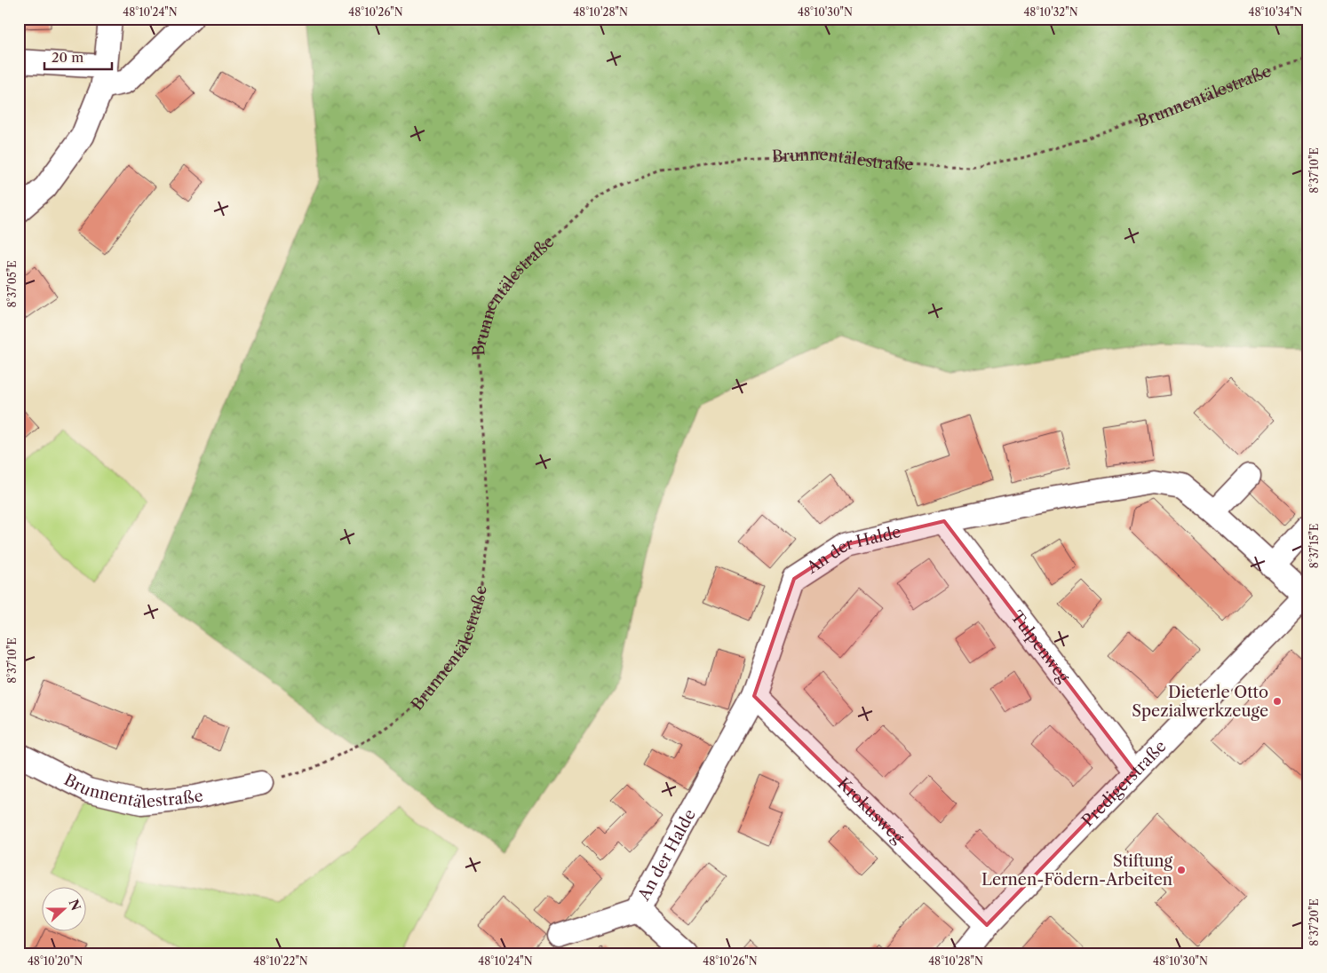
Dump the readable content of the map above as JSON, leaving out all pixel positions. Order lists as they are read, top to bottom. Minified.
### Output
{"streets":{"street":["Brunnentälestraße","An der Halde","Tulpenweg","Predigerstraße","Krokusweg"]},"crossings":[["An der Halde","Tulpenweg"],["An der Halde","Predigerstraße"],["An der Halde","Krokusweg"],["Tulpenweg","Predigerstraße"],["Predigerstraße","Krokusweg"]],"places":["Dieterle Otto Spezialwerkzeuge","Stiftung Lernen-Födern-Arbeiten"],"scale_bar":"20 m","north":"right","coordinates":["48°10'24\"N","48°10'26\"N","48°10'28\"N","48°10'30\"N","48°10'32\"N","48°10'34\"N","8°37'10\"E","8°37'05\"E","8°37'15\"E","8°37'20\"E","48°10'20\"N","48°10'22\"N"]}
